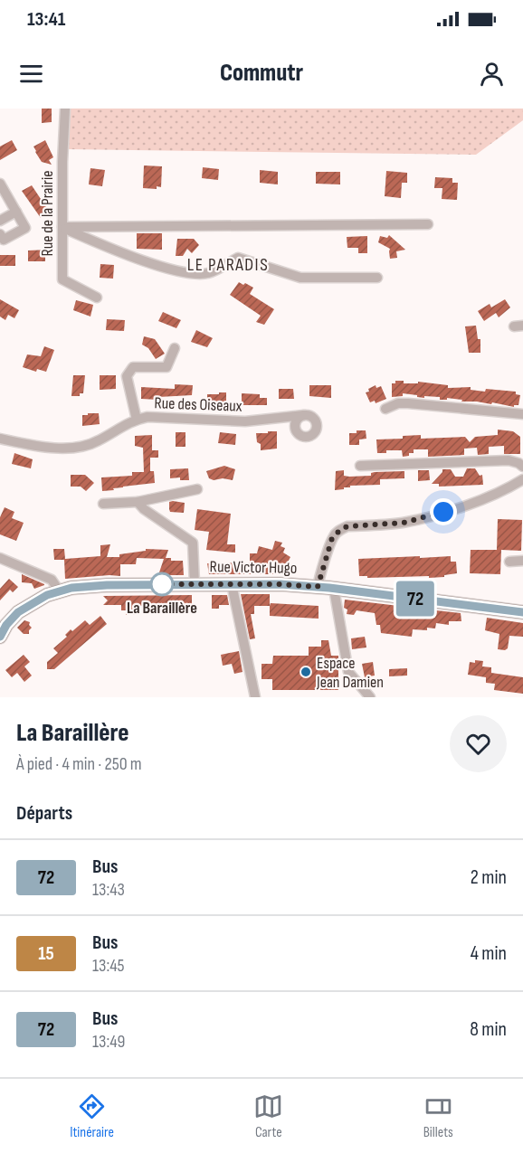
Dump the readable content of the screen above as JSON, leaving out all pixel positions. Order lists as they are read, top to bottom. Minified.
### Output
{"streets":{"main road":["Rue Victor Hugo"],"street":["Rue de la Prairie","Rue des Oiseaux"]},"districts":["LE PARADIS"],"places":["La Baraillère","Espace Jean Damien"],"lines":["bus line 72"],"page":{"status":"13:41","header":"Commutr","on_map":"72","heading":[["La Baraillère","À pied · 4 min · 250 m"],"Départs"],"list":[{"mark":"72","name":"Bus","note":"13:43","value":"2 min"},{"mark":"15","name":"Bus","note":"13:45","value":"4 min"},{"mark":"72","name":"Bus","note":"13:49","value":"8 min"}],"tabs":["Itinéraire","Carte","Billets"]}}
